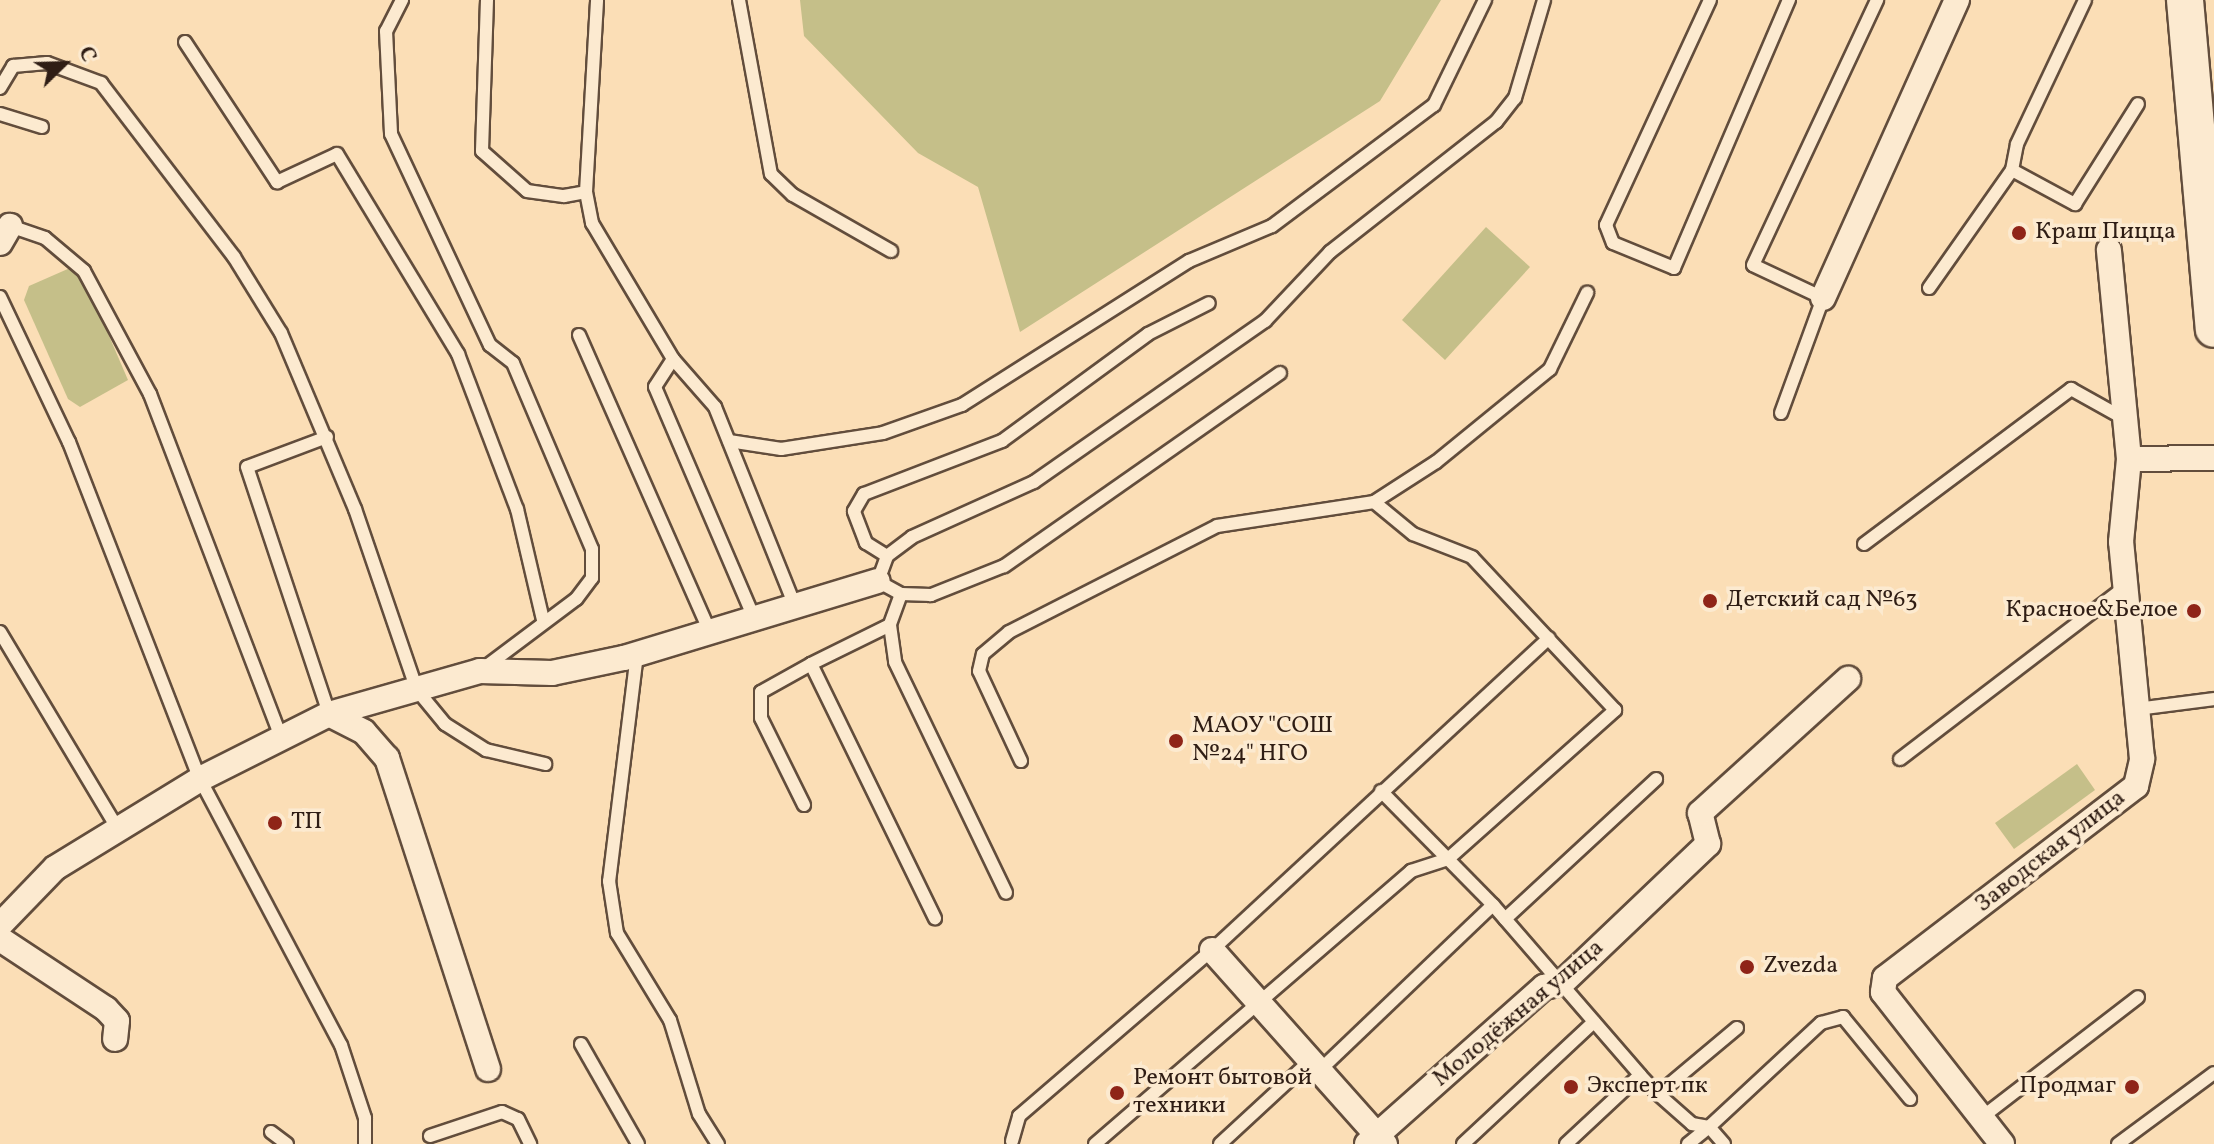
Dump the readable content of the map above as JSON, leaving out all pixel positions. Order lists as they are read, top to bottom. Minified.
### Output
{"streets":{"street":["Заводская улица","Молодёжная улица"]},"places":["Краш Пицца","Детский сад №63","Красное&Белое","МАОУ \"СОШ №24\" НГО","ТП","Zvezda","Эксперт пк","Продмаг","Ремонт бытовой техники"],"north":"top right"}
